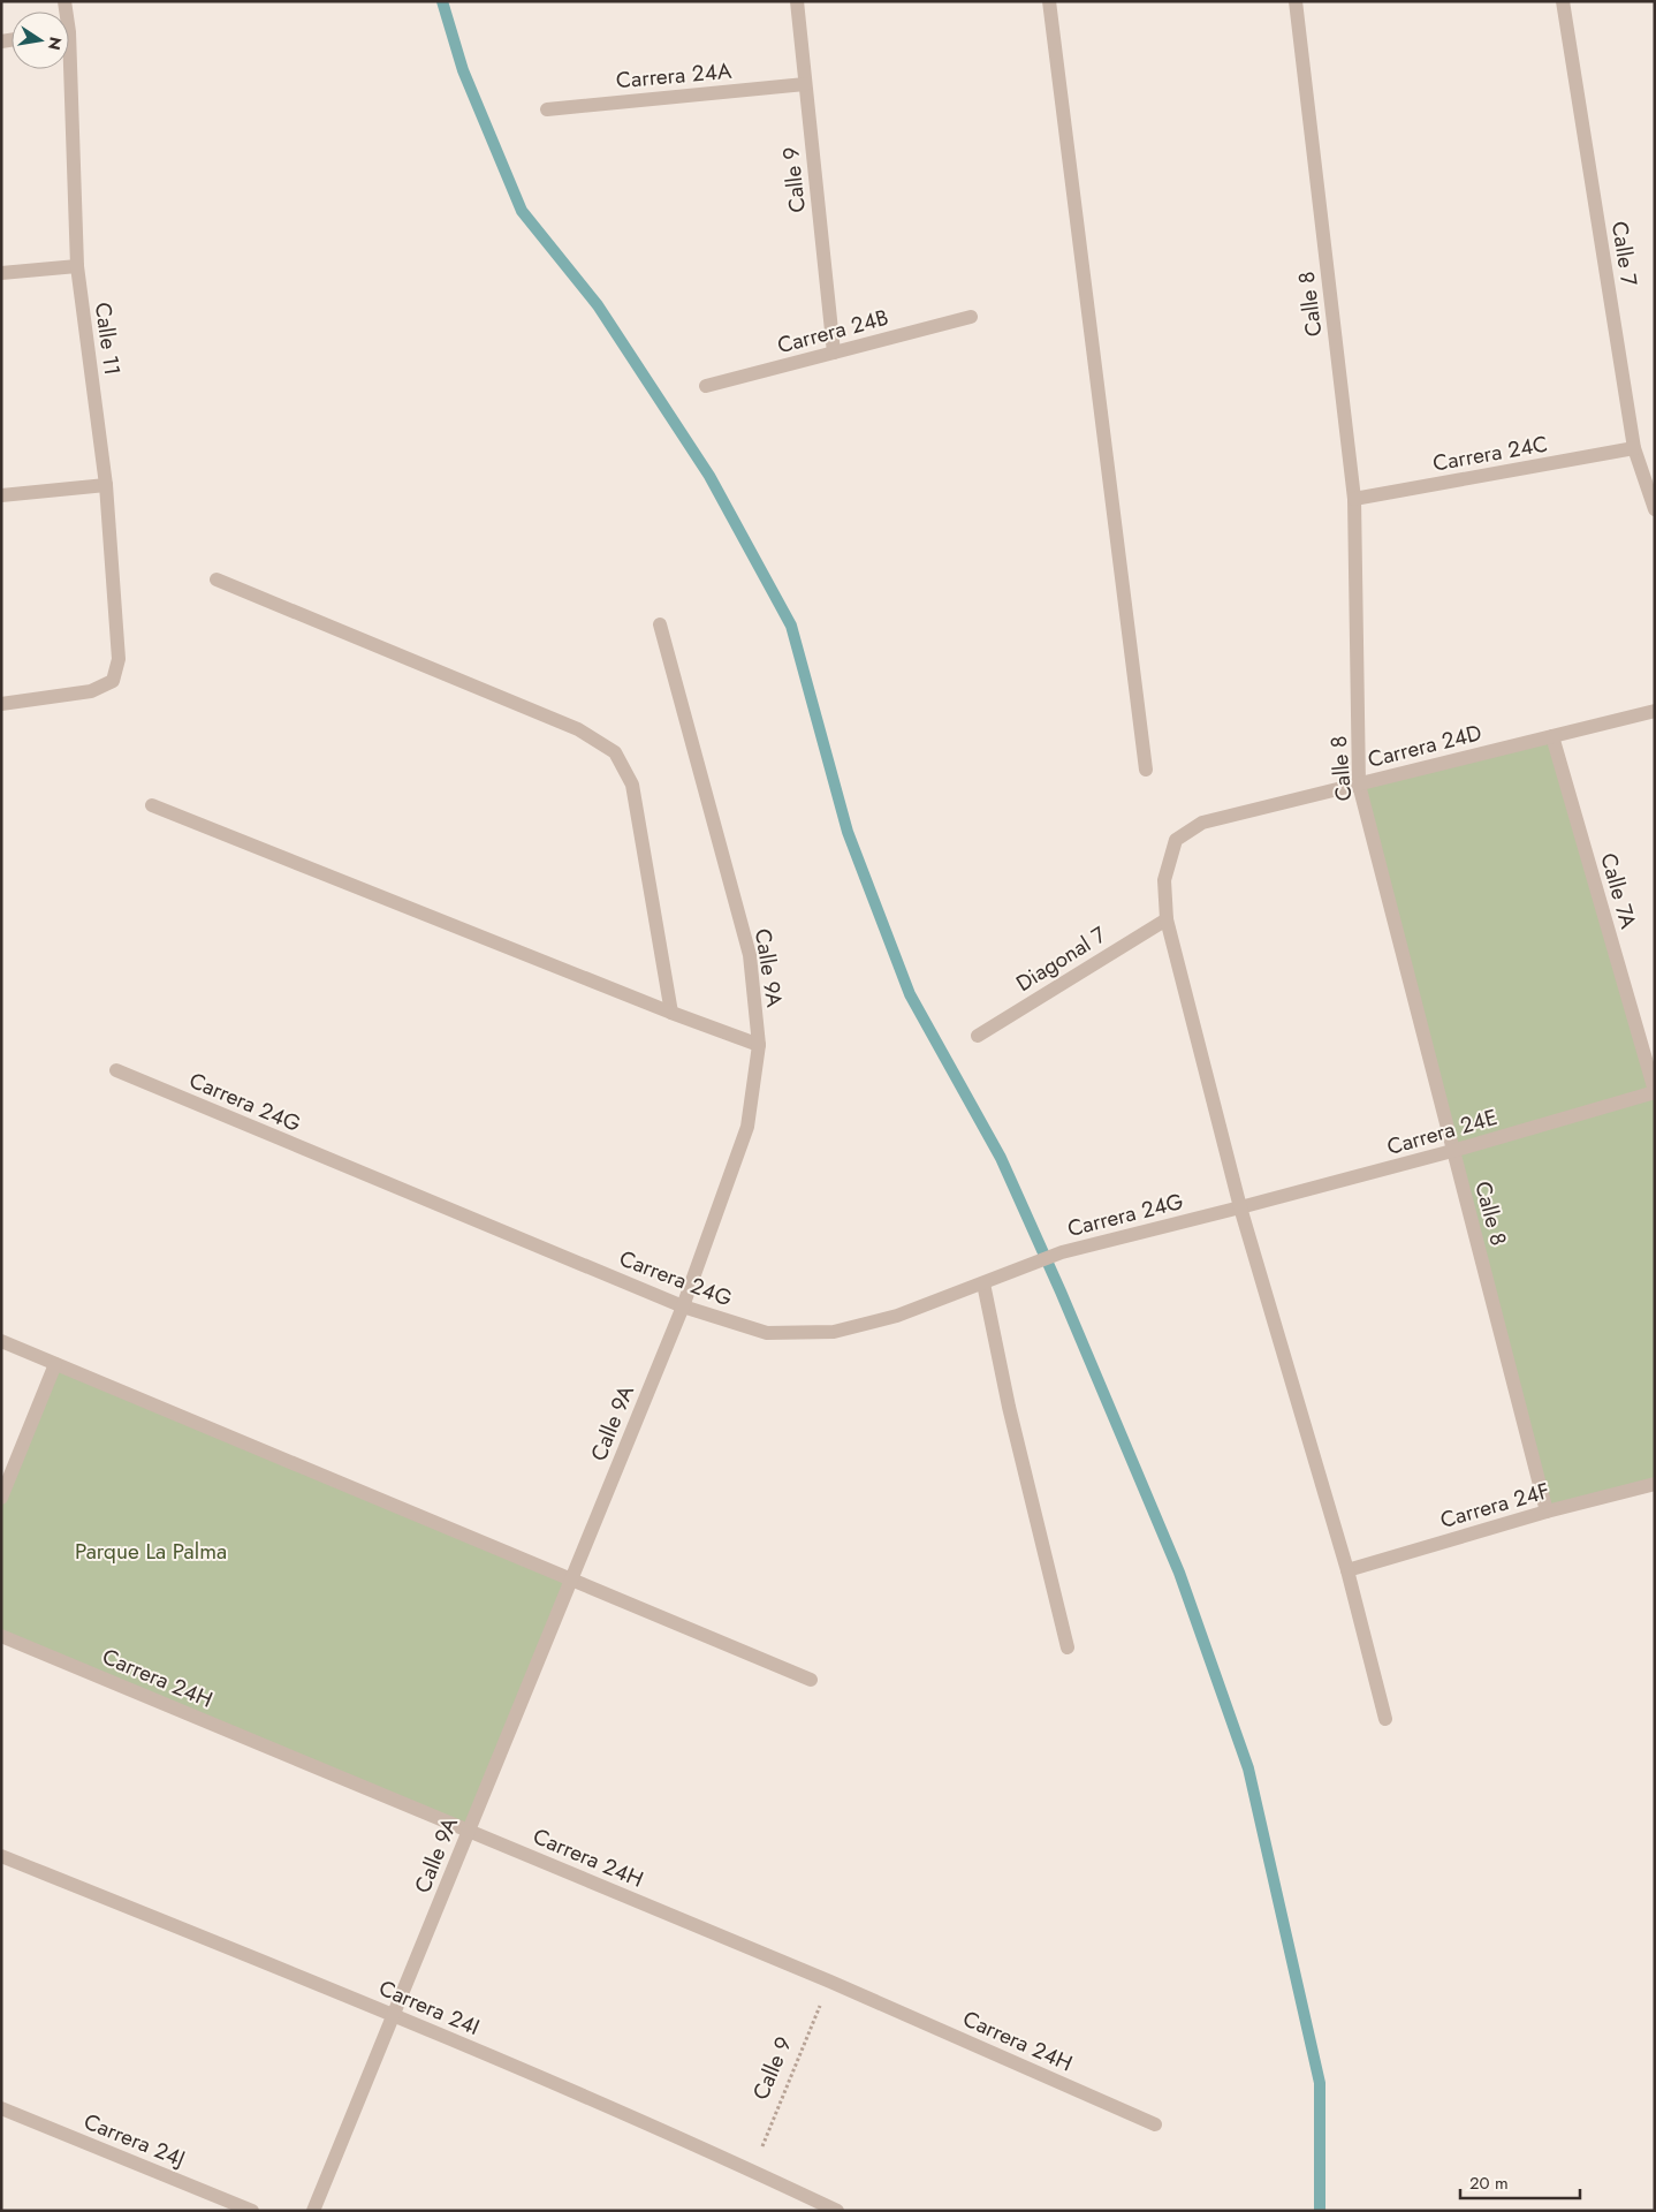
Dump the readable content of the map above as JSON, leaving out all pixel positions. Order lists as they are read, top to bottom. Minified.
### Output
{"streets":{"street":["Carrera 24A","Calle 9","Calle 7","Calle 8","Carrera 24B","Calle 11","Carrera 24C","Carrera 24D","Calle 7A","Diagonal 7","Calle 9A","Carrera 24G","Carrera 24E","Carrera 24F","Carrera 24H","Carrera 24I","Carrera 24J"]},"crossings":[["Carrera 24A","Calle 9"],["Calle 9","Carrera 24B"],["Calle 9","Carrera 24H"],["Calle 9","Carrera 24I"],["Calle 7","Carrera 24C"],["Calle 8","Carrera 24C"],["Calle 8","Carrera 24D"],["Calle 8","Carrera 24E"],["Calle 8","Carrera 24F"],["Carrera 24D","Calle 7A"],["Carrera 24D","Diagonal 7"],["Calle 7A","Carrera 24E"],["Calle 9A","Carrera 24G"],["Calle 9A","Carrera 24H"],["Calle 9A","Carrera 24I"],["Carrera 24G","Carrera 24E"]],"parks":["Parque La Palma"],"scale_bar":"20 m","north":"right"}
